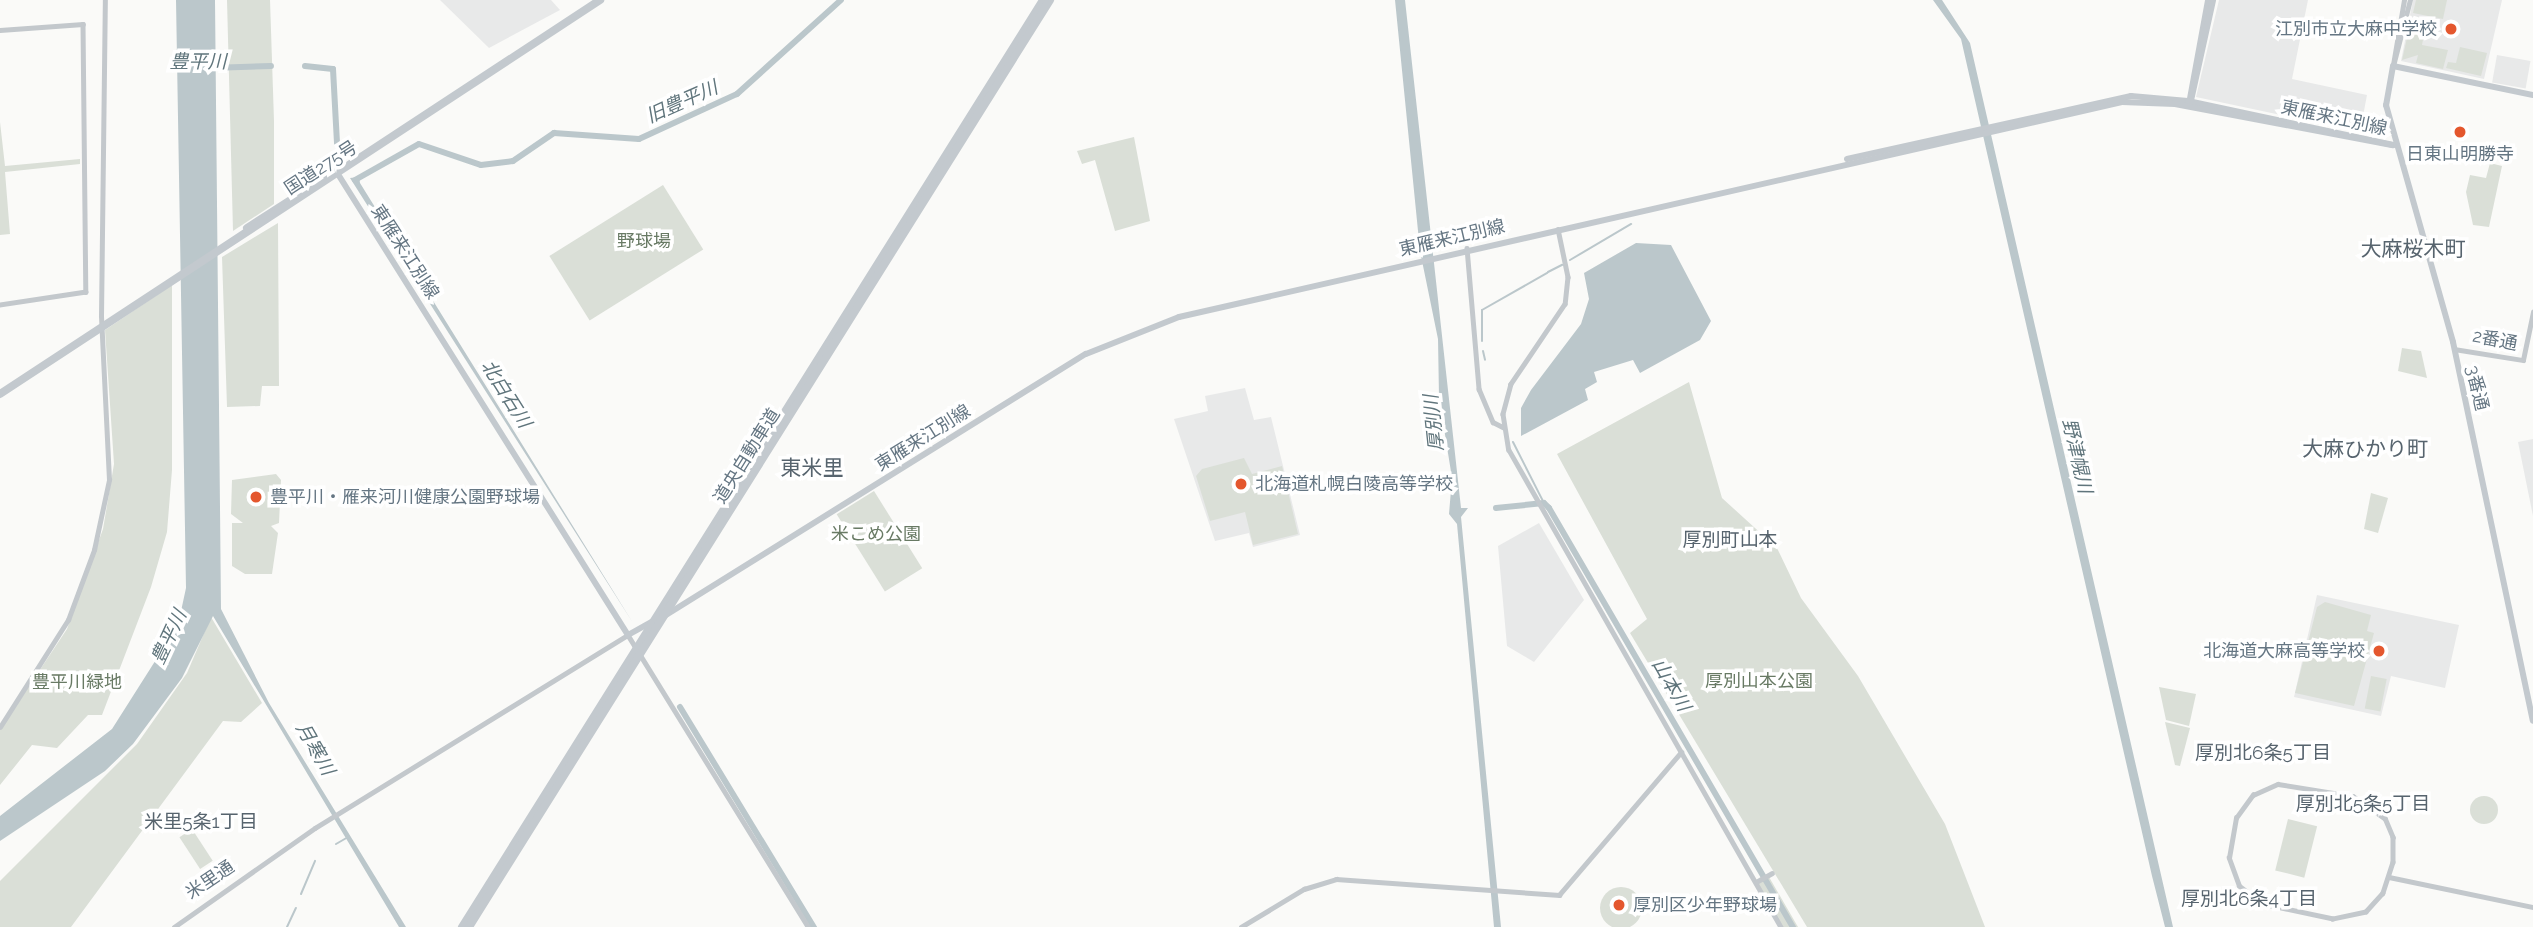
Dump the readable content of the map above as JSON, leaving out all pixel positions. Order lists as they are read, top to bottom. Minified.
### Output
{"streets":{"highway":["国道275号","道央自動車道"],"main road":["東雁来江別線","3番通"],"street":["2番通","米里通"]},"crossings":[["東雁来江別線","国道275号"],["東雁来江別線","3番通"],["東雁来江別線","米里通"],["2番通","3番通"]],"districts":["大麻桜木町","大麻ひかり町","東米里","厚別町山本","厚別北6条5丁目","厚別北5条5丁目","米里5条1丁目","厚別北6条4丁目"],"water":["豊平川","旧豊平川","北白石川","厚別川","野津幌川","山本川","月寒川"],"parks":["野球場","米こめ公園","厚別山本公園","豊平川緑地"],"places":["江別市立大麻中学校","日東山明勝寺","北海道札幌白陵高等学校","豊平川・雁来河川健康公園野球場","北海道大麻高等学校","厚別区少年野球場"]}
